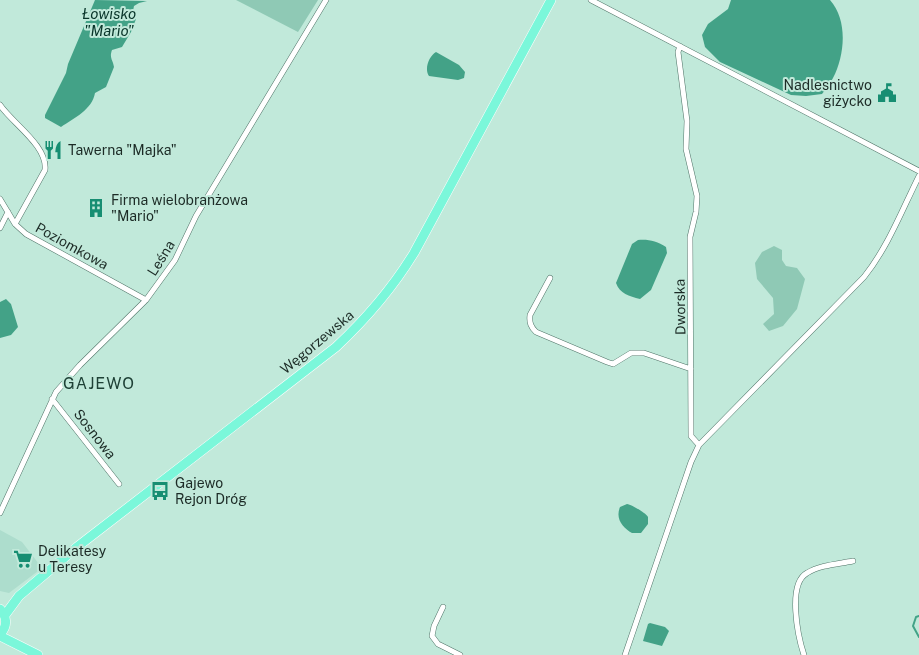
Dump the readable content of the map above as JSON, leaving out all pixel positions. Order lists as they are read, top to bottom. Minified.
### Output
{"streets":{"main road":["Węgorzewska"],"street":["Poziomkowa","Leśna","Dworska","Sosnowa"]},"crossings":[["Poziomkowa","Leśna"],["Leśna","Sosnowa"]],"districts":["GAJEWO"],"water":["Łowisko \"Mario\""],"places":{"public building":["Nadlesnictwo giżycko"],"restaurant":["Tawerna \"Majka\""],"building":["Firma wielobranżowa \"Mario\""],"bus stop":["Gajewo Rejon Dróg"],"supermarket":["Delikatesy u Teresy"]}}
